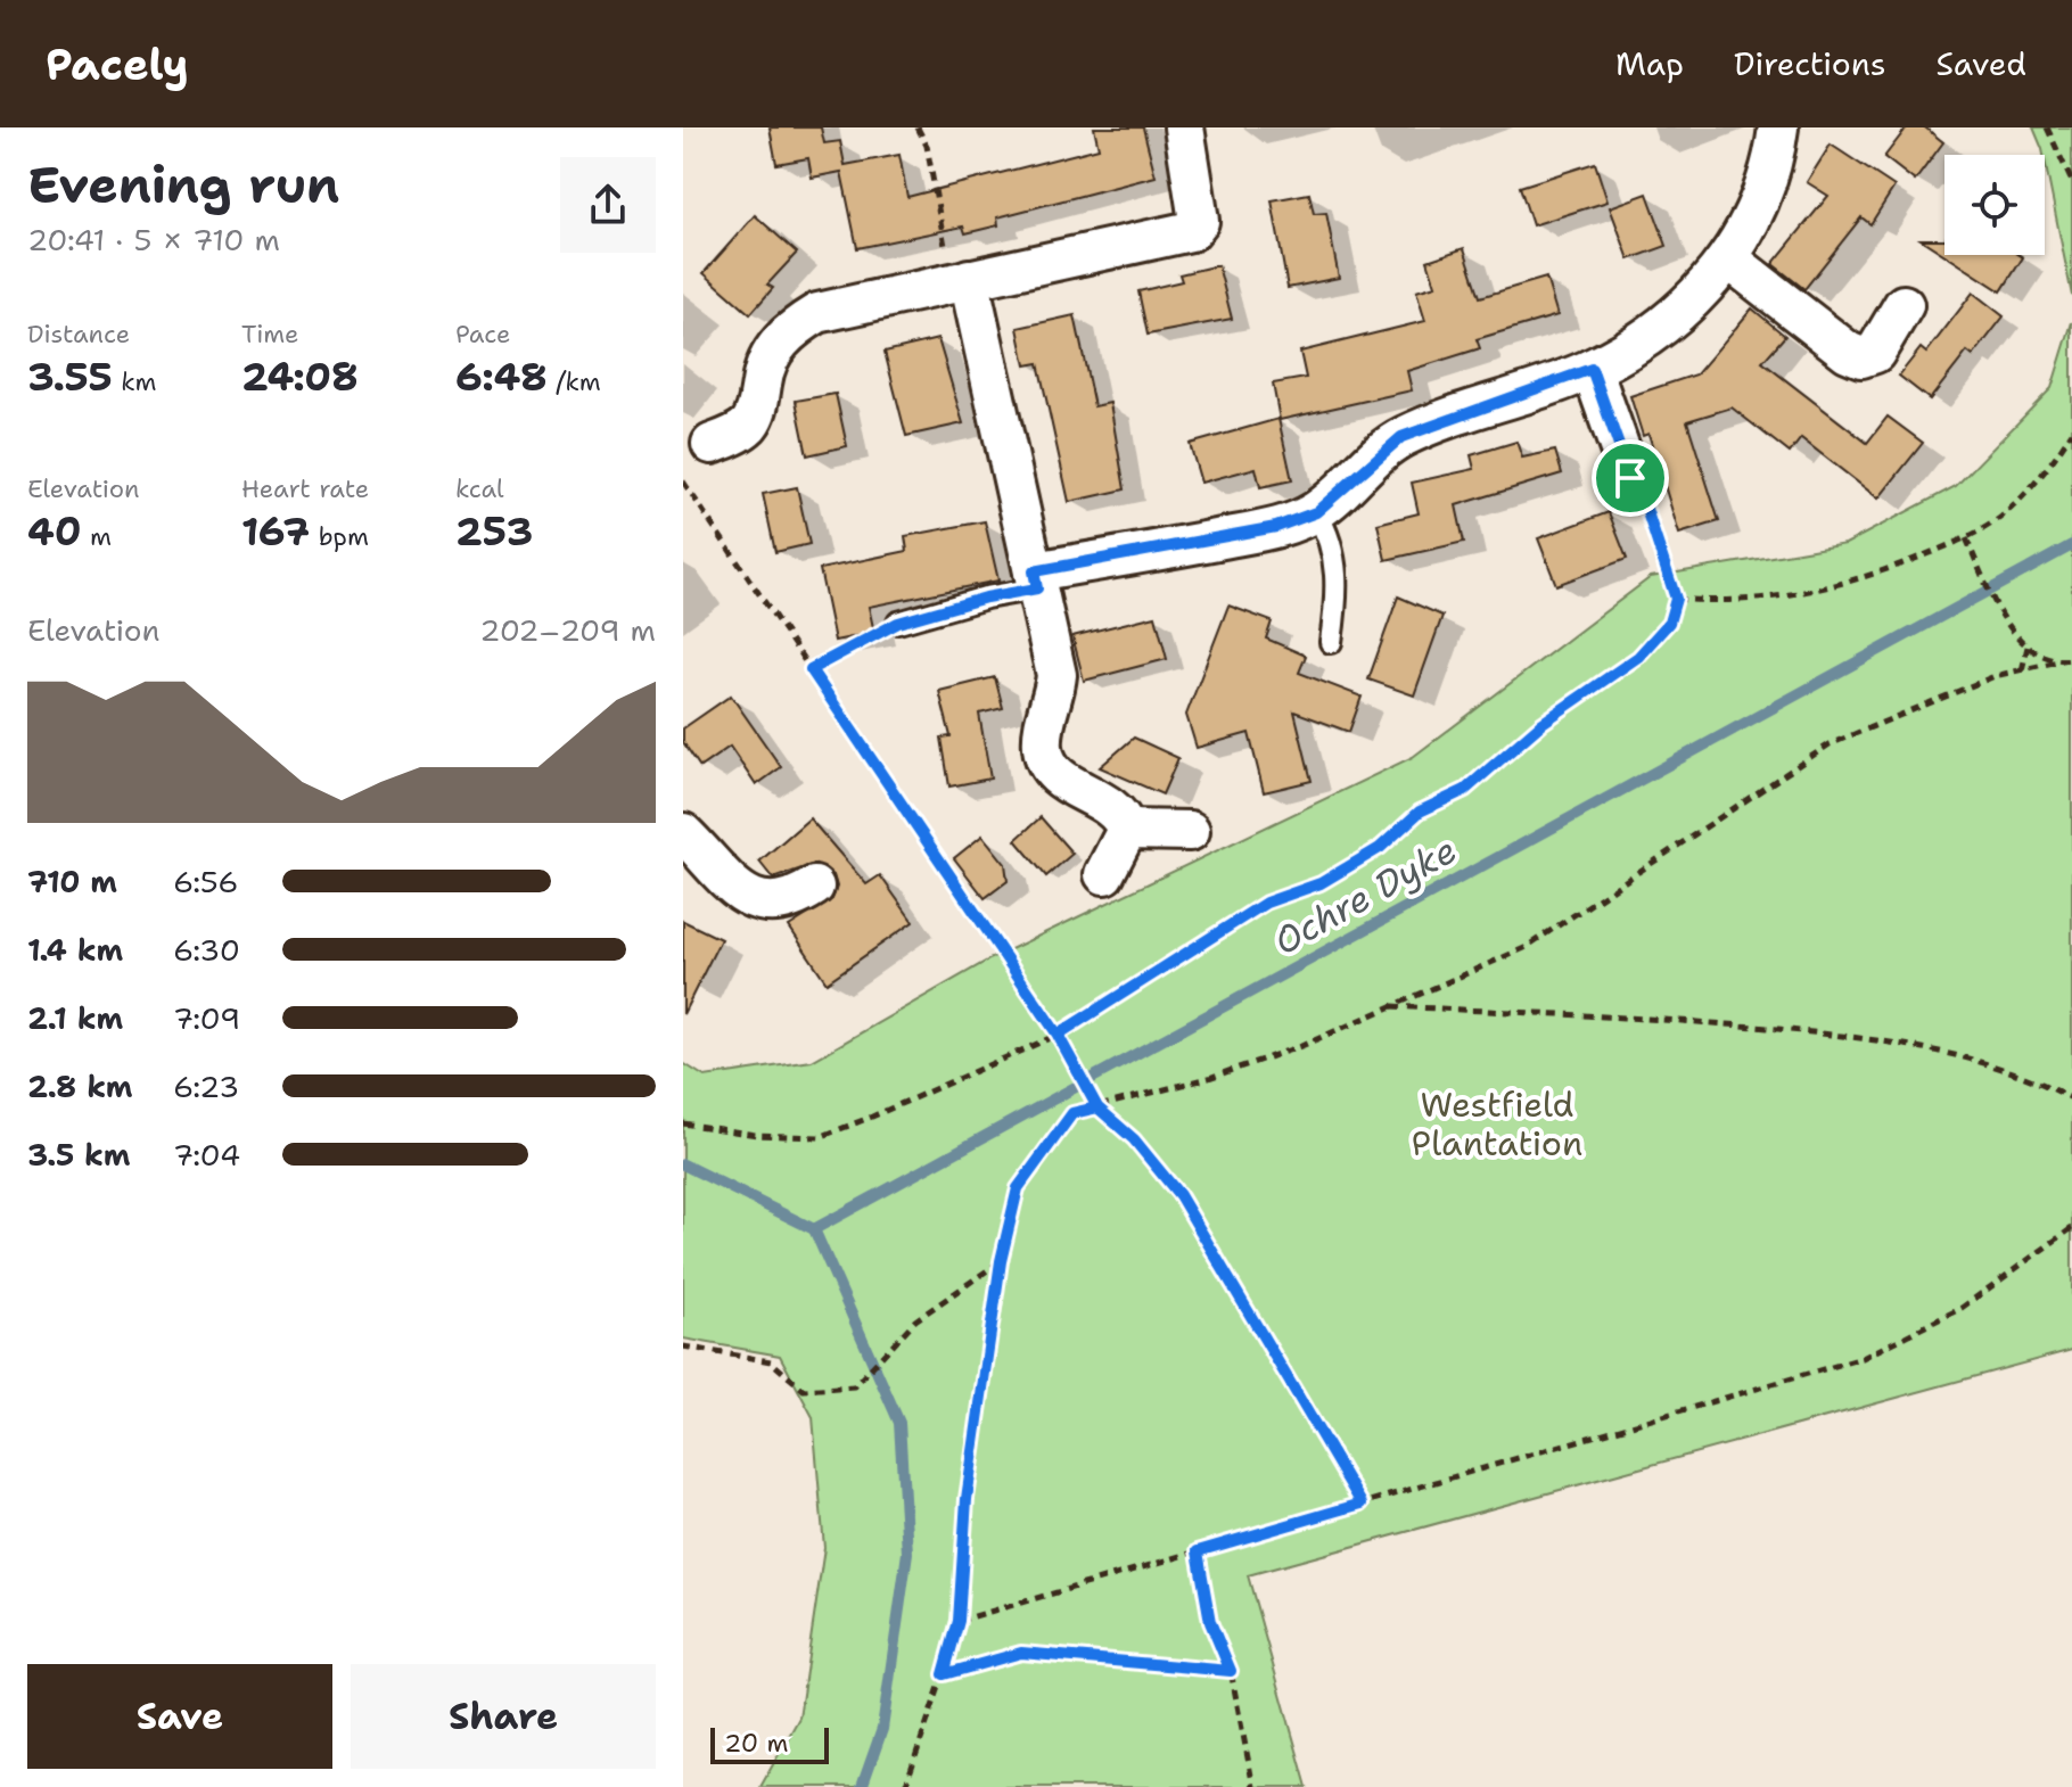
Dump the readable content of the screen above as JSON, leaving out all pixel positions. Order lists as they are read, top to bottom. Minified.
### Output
{"water":["Ochre Dyke"],"parks":["Westfield Plantation"],"scale_bar":"20 m","page":{"header":"Pacely","nav":["Map","Directions","Saved"],"heading":["Evening run","20:41 · 5 × 710 m"],"stats":[["Distance","3.55 km"],["Time","24:08"],["Pace","6:48 /km"],["Elevation","40 m"],["Heart rate","167 bpm"],["kcal","253"]],"chart":["Elevation","202–209 m"],"list":[{"name":"710 m","note":"6:56"},{"name":"1.4 km","note":"6:30"},{"name":"2.1 km","note":"7:09"},{"name":"2.8 km","note":"6:23"},{"name":"3.5 km","note":"7:04"}],"buttons":["Save","Share"],"scale":"20 m"}}
